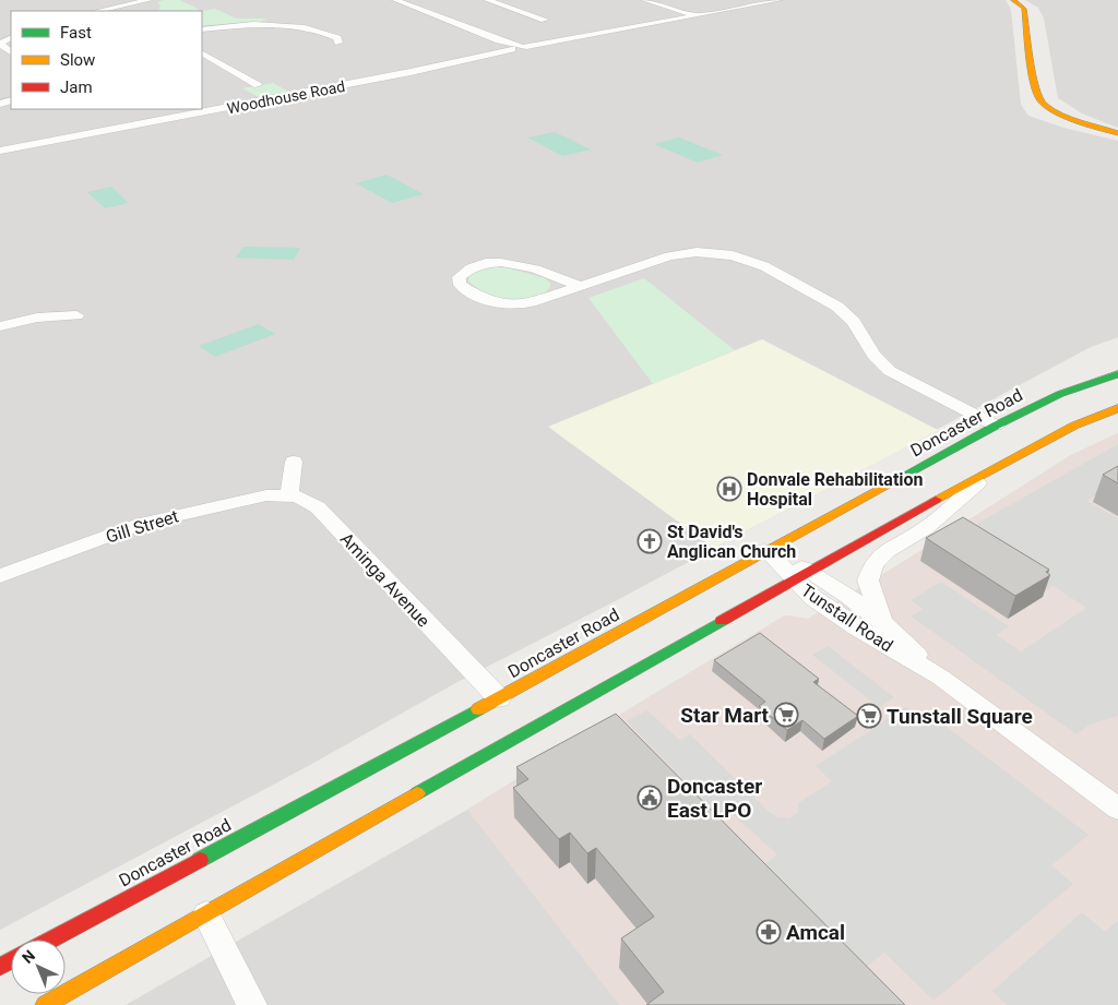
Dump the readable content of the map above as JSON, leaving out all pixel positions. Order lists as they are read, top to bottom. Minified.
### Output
{"streets":{"main road":["Doncaster Road"],"street":["Woodhouse Road","Gill Street","Aminga Avenue","Tunstall Road"]},"crossings":[["Doncaster Road","Aminga Avenue"],["Doncaster Road","Tunstall Road"],["Gill Street","Aminga Avenue"]],"places":{"hospital":["Donvale Rehabilitation Hospital"],"church":["St David's Anglican Church"],"supermarket":["Star Mart","Tunstall Square"],"public building":["Doncaster East LPO"],"pharmacy":["Amcal"]},"legend":["Fast","Slow","Jam"],"north":"top left"}
